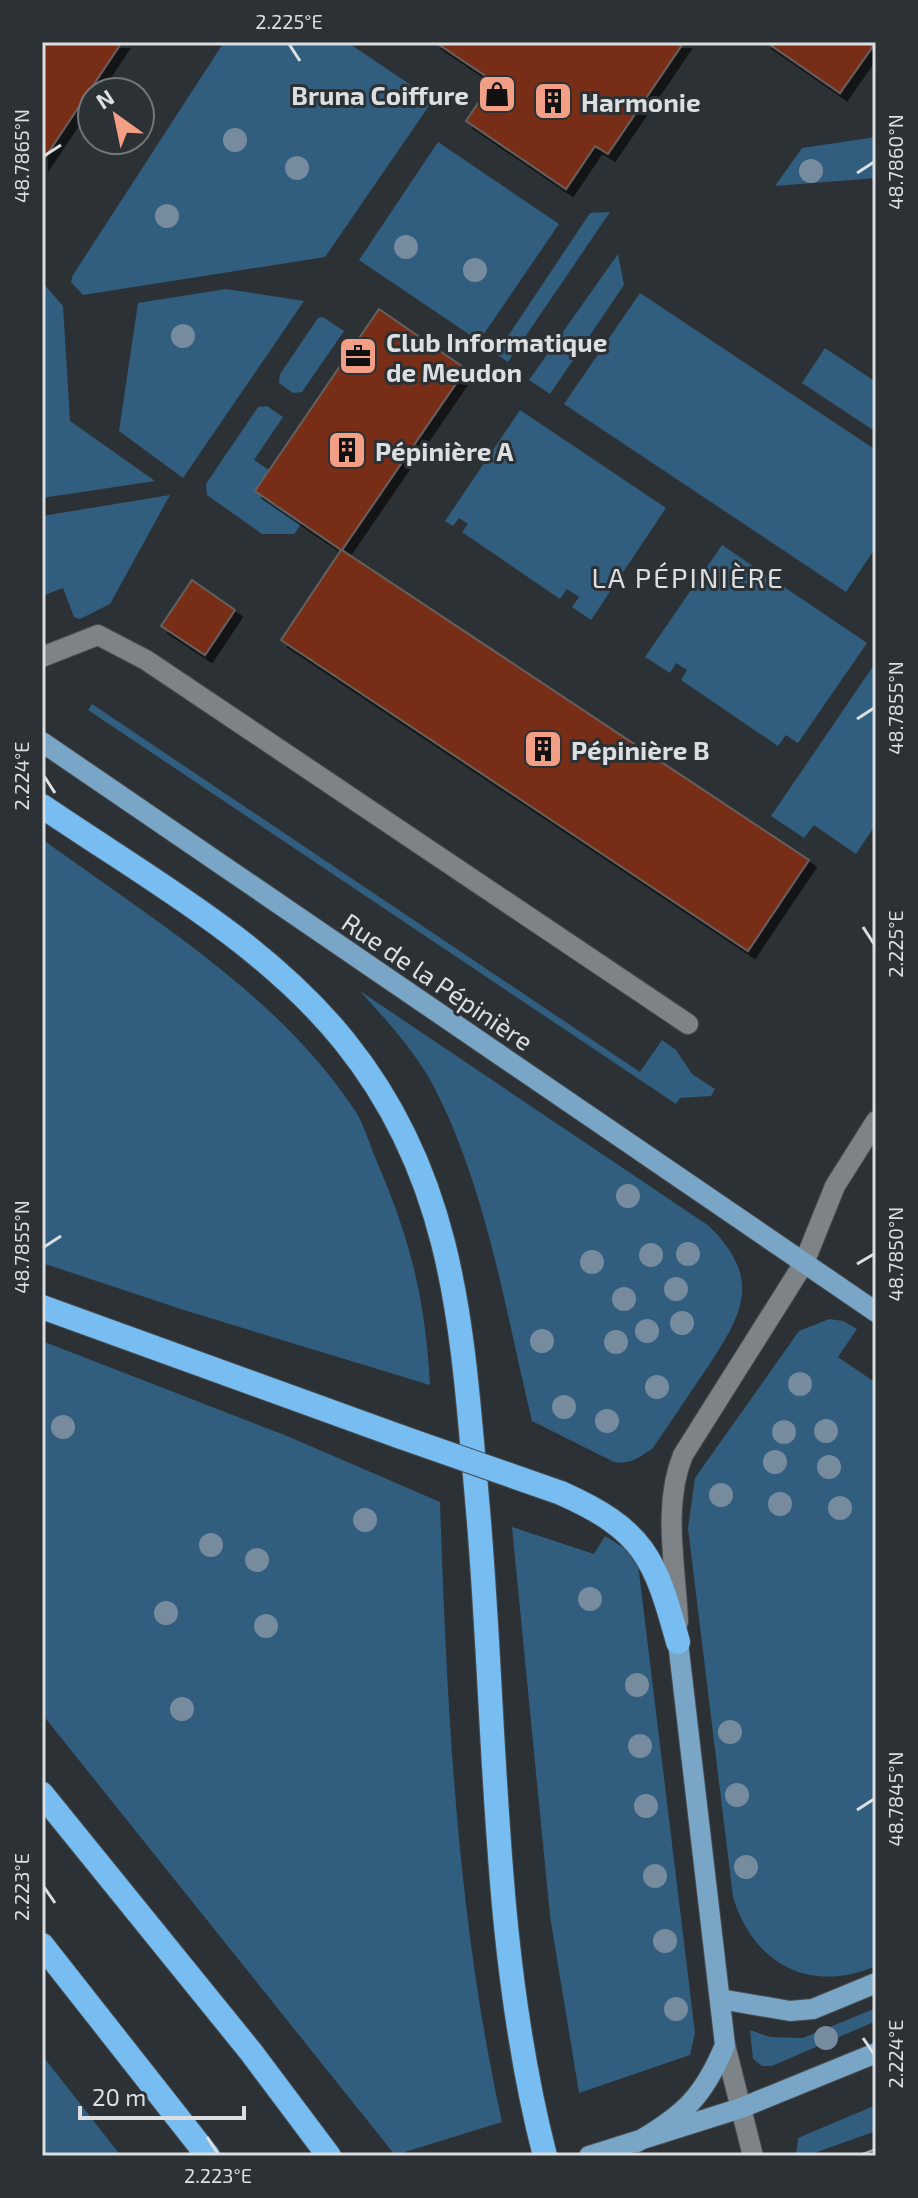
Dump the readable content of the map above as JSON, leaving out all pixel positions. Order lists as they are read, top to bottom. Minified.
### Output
{"streets":{"main road":["Rue de la Pépinière"]},"districts":["LA PÉPINIÈRE"],"places":{"shop":["Bruna Coiffure"],"building":["Harmonie","Pépinière A","Pépinière B"],"office":["Club Informatique de Meudon"]},"scale_bar":"20 m","north":"top left","coordinates":["2.225°E","48.7865°N","48.7860°N","48.7855°N","2.224°E","48.7850°N","48.7845°N","2.223°E"]}
